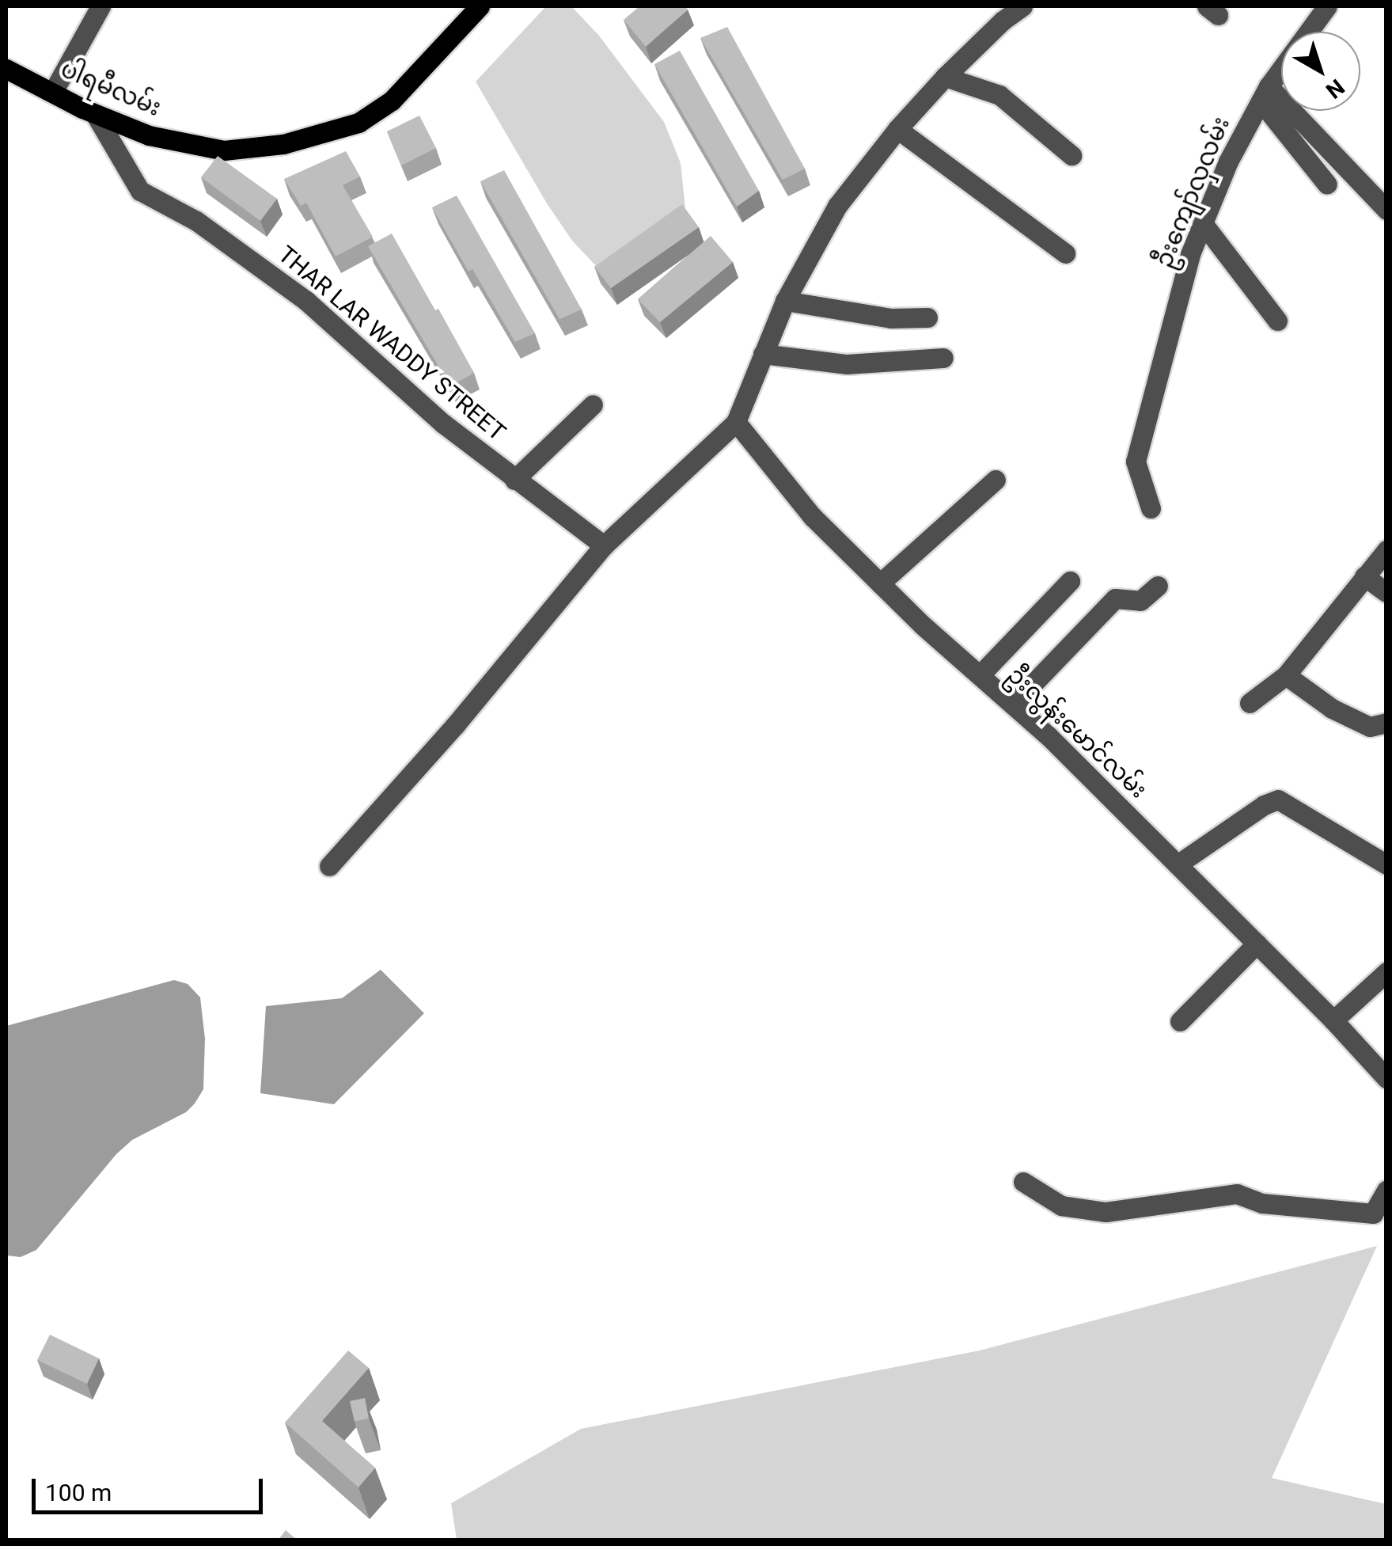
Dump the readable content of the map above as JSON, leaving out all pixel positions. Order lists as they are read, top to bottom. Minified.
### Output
{"streets":{"main road":["ပါရမီလမ်း"],"street":["ဦးကျော်လှလမ်း","THAR LAR WADDY STREET","ဦးလွန်းမောင်လမ်း"]},"crossings":[["ပါရမီလမ်း","THAR LAR WADDY STREET"]],"scale_bar":"100 m","north":"bottom right"}
